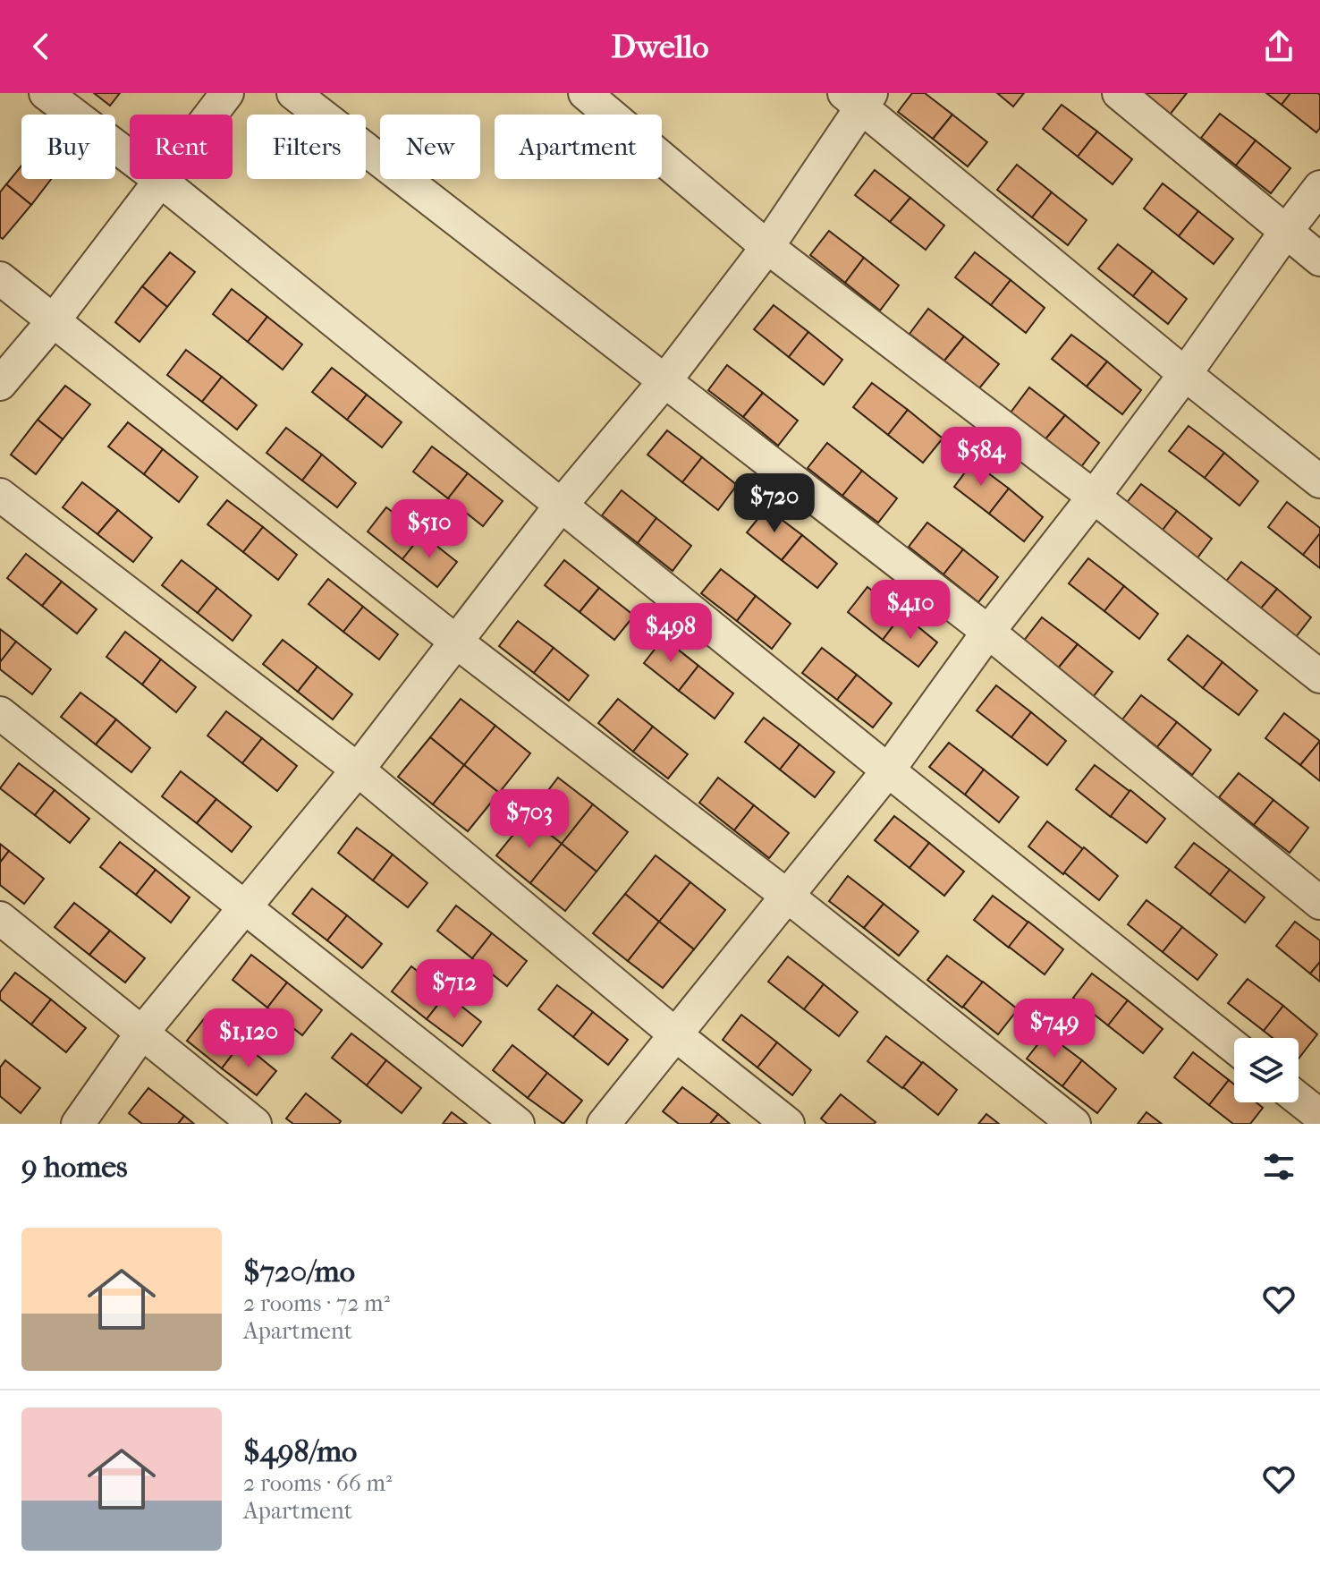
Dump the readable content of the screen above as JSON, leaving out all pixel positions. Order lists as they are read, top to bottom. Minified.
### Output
{"page":{"header":"Dwello","chip":["Buy","Rent","Filters","New","Apartment"],"price":["$584","$720","$510","$410","$498","$703","$712","$749","$1,120"],"heading":"9 homes","list":[{"name":"$720/mo","note":"2 rooms · 72 m² · Apartment"},{"name":"$498/mo","note":"2 rooms · 66 m² · Apartment"}]}}
